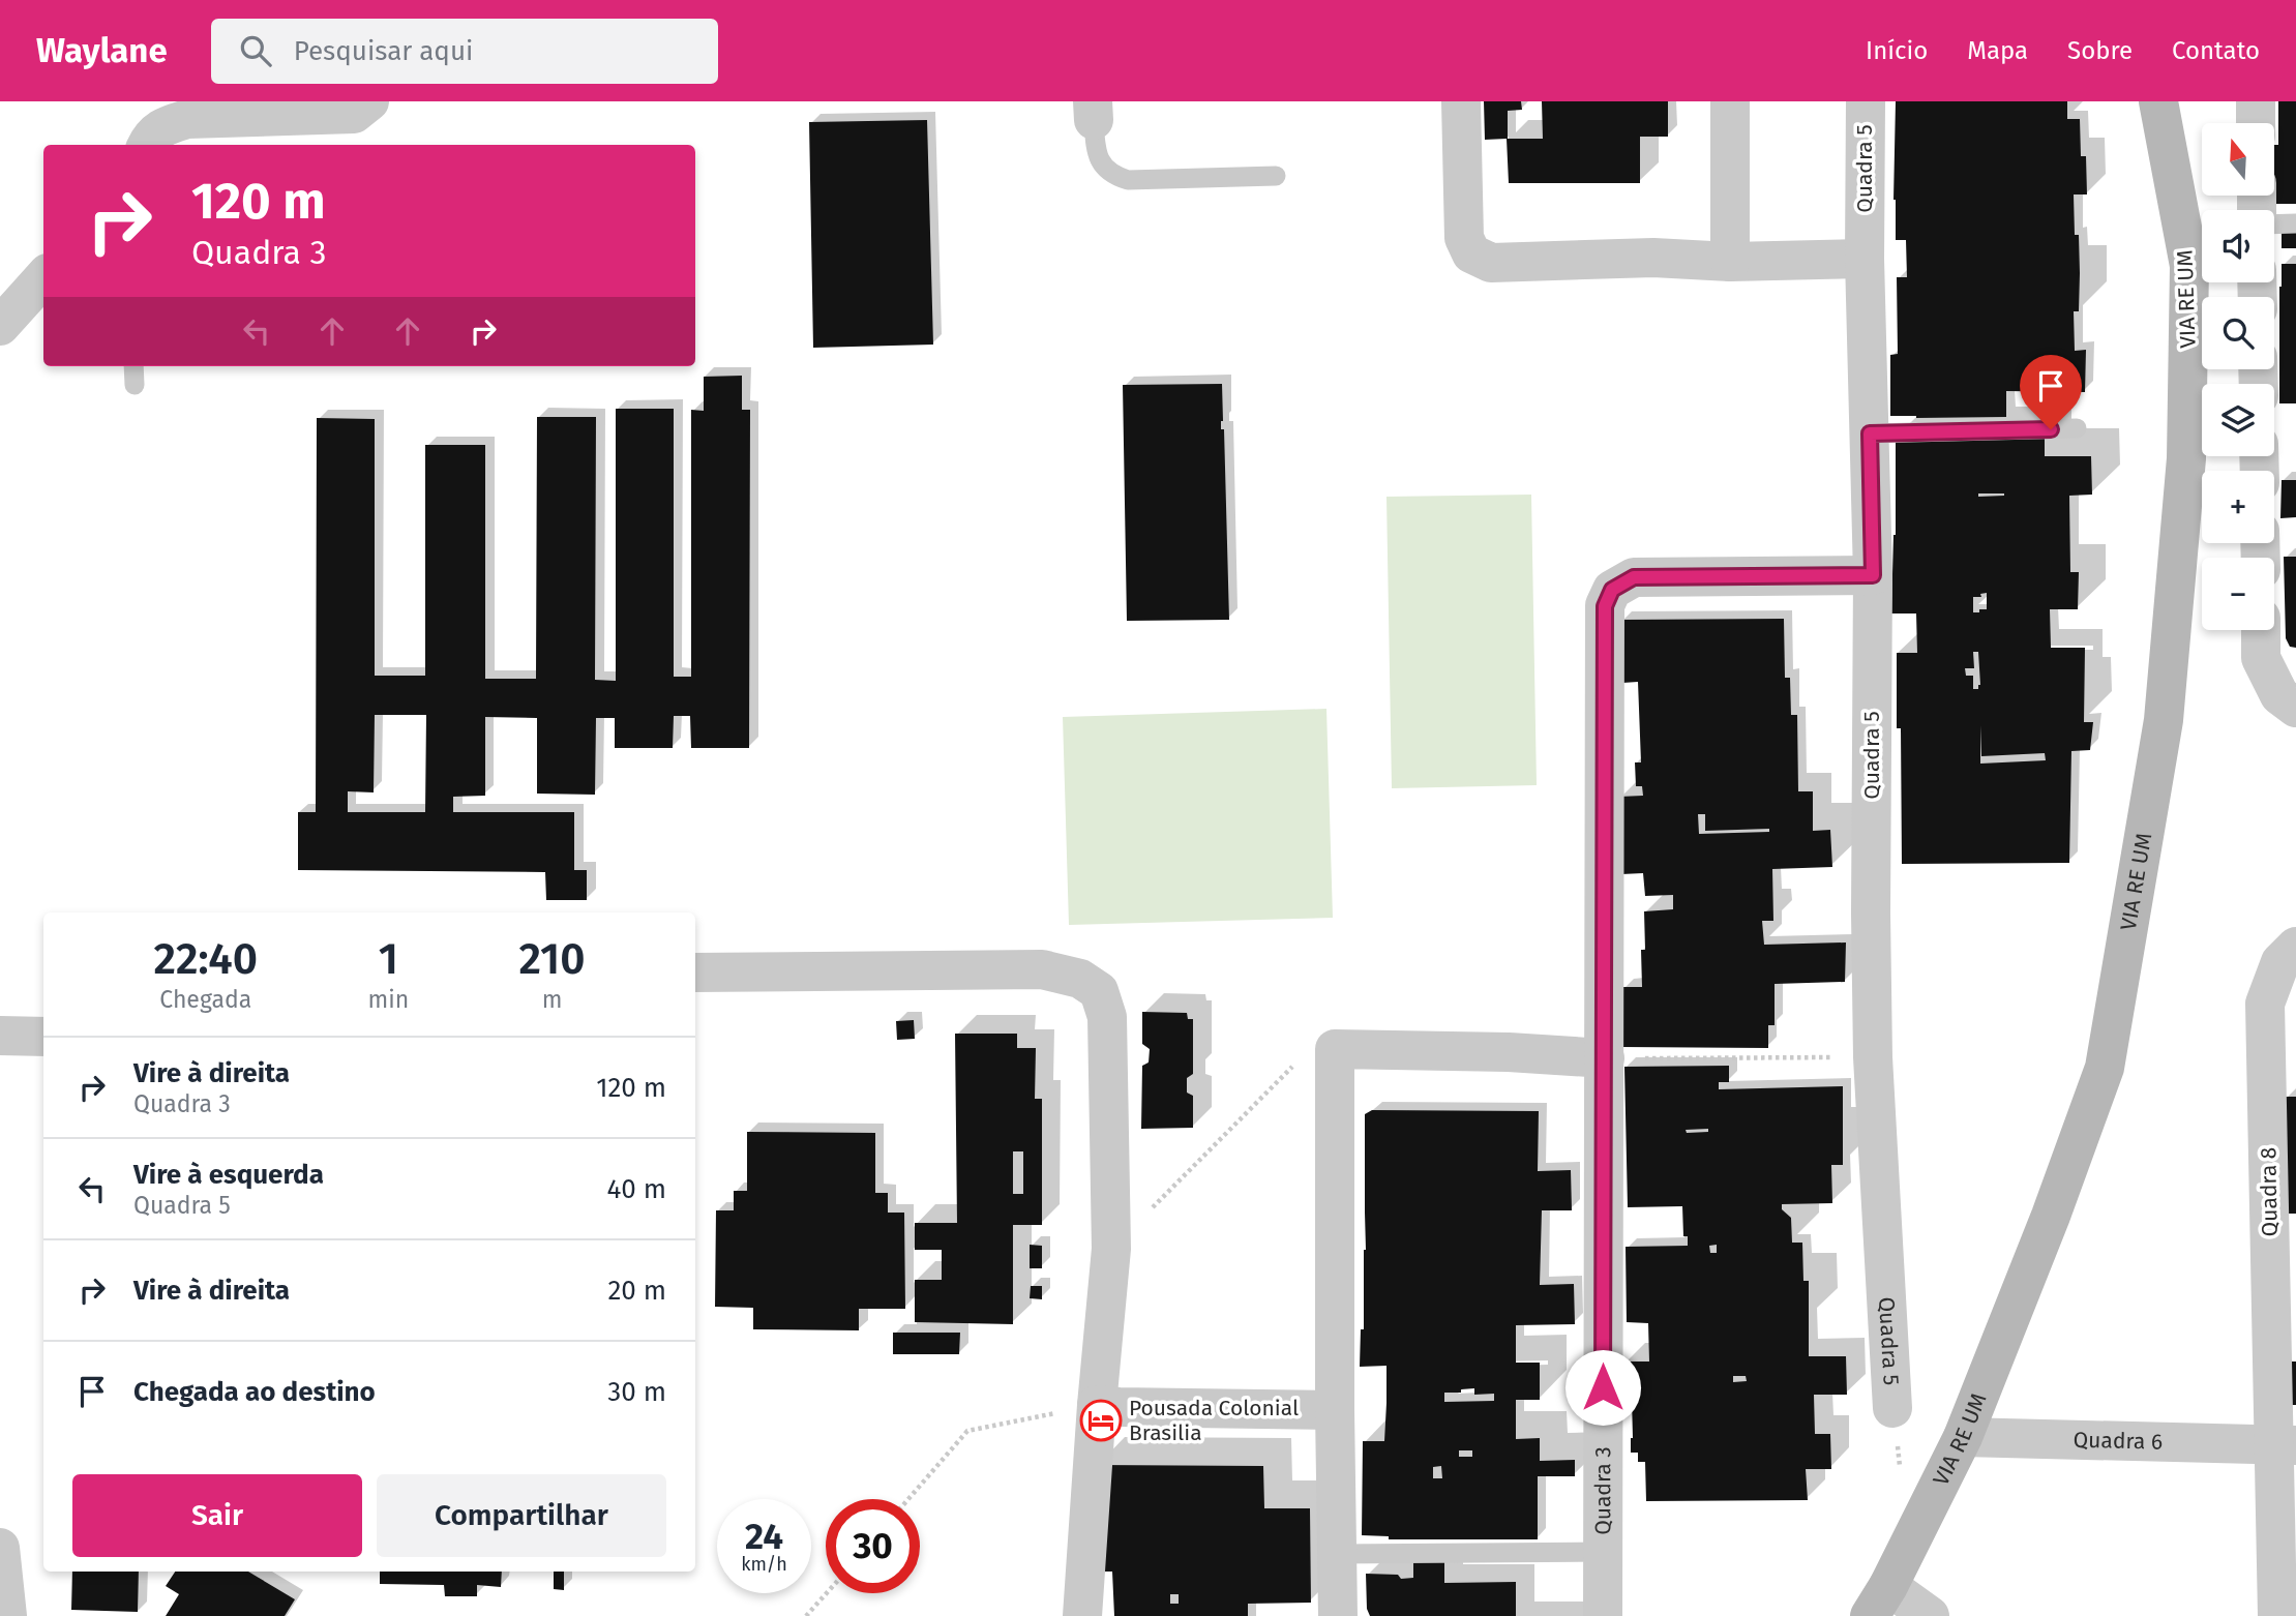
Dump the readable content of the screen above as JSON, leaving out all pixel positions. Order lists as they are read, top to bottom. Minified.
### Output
{"streets":{"street":["Quadra 5","VIA RE UM","Quadra 8","Quadra 6","Quadra 3"]},"crossings":[["Quadra 5","Quadra 3"],["VIA RE UM","Quadra 6"],["Quadra 8","Quadra 6"]],"places":{"hotel":["Pousada Colonial Brasilia"]},"north":"top","page":{"header":"Waylane","search":"Pesquisar aqui","nav":["Início","Mapa","Sobre","Contato"],"map_buttons":["+","−"],"turn":["120 m","Quadra 3"],"eta":["22:40","Chegada","1","min","210","m"],"list":[{"name":"Vire à direita","note":"Quadra 3","value":"120 m"},{"name":"Vire à esquerda","note":"Quadra 5","value":"40 m"},{"name":"Vire à direita","value":"20 m"},{"name":"Chegada ao destino","value":"30 m"}],"buttons":["Sair","Compartilhar"],"speed":"24 km/h","limit":"30"}}
